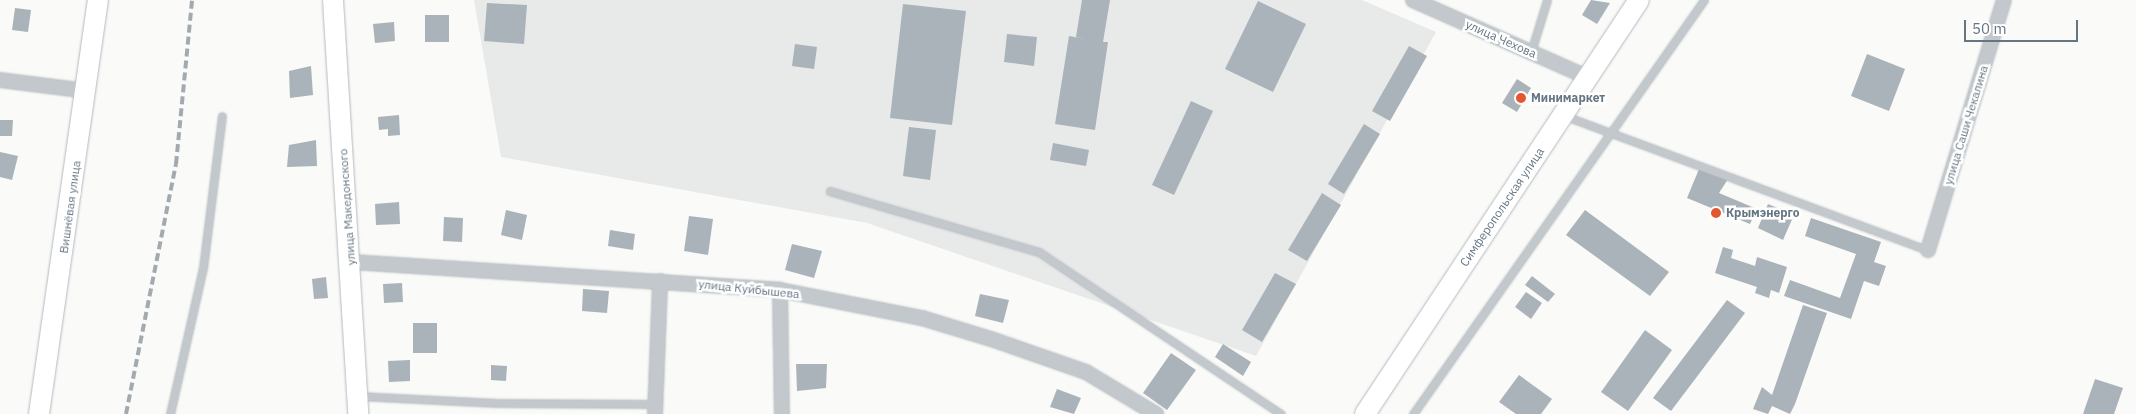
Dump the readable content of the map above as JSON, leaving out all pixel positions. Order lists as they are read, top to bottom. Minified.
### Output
{"streets":{"main road":["Вишнёвая улица","улица Македонского","Симферопольская улица"],"street":["улица Чехова","улица Саши Чекалина","улица Куйбышева"]},"crossings":[["улица Чехова","Симферопольская улица"],["улица Македонского","улица Куйбышева"]],"places":["Минимаркет","Крымэнерго"],"scale_bar":"50 m"}
